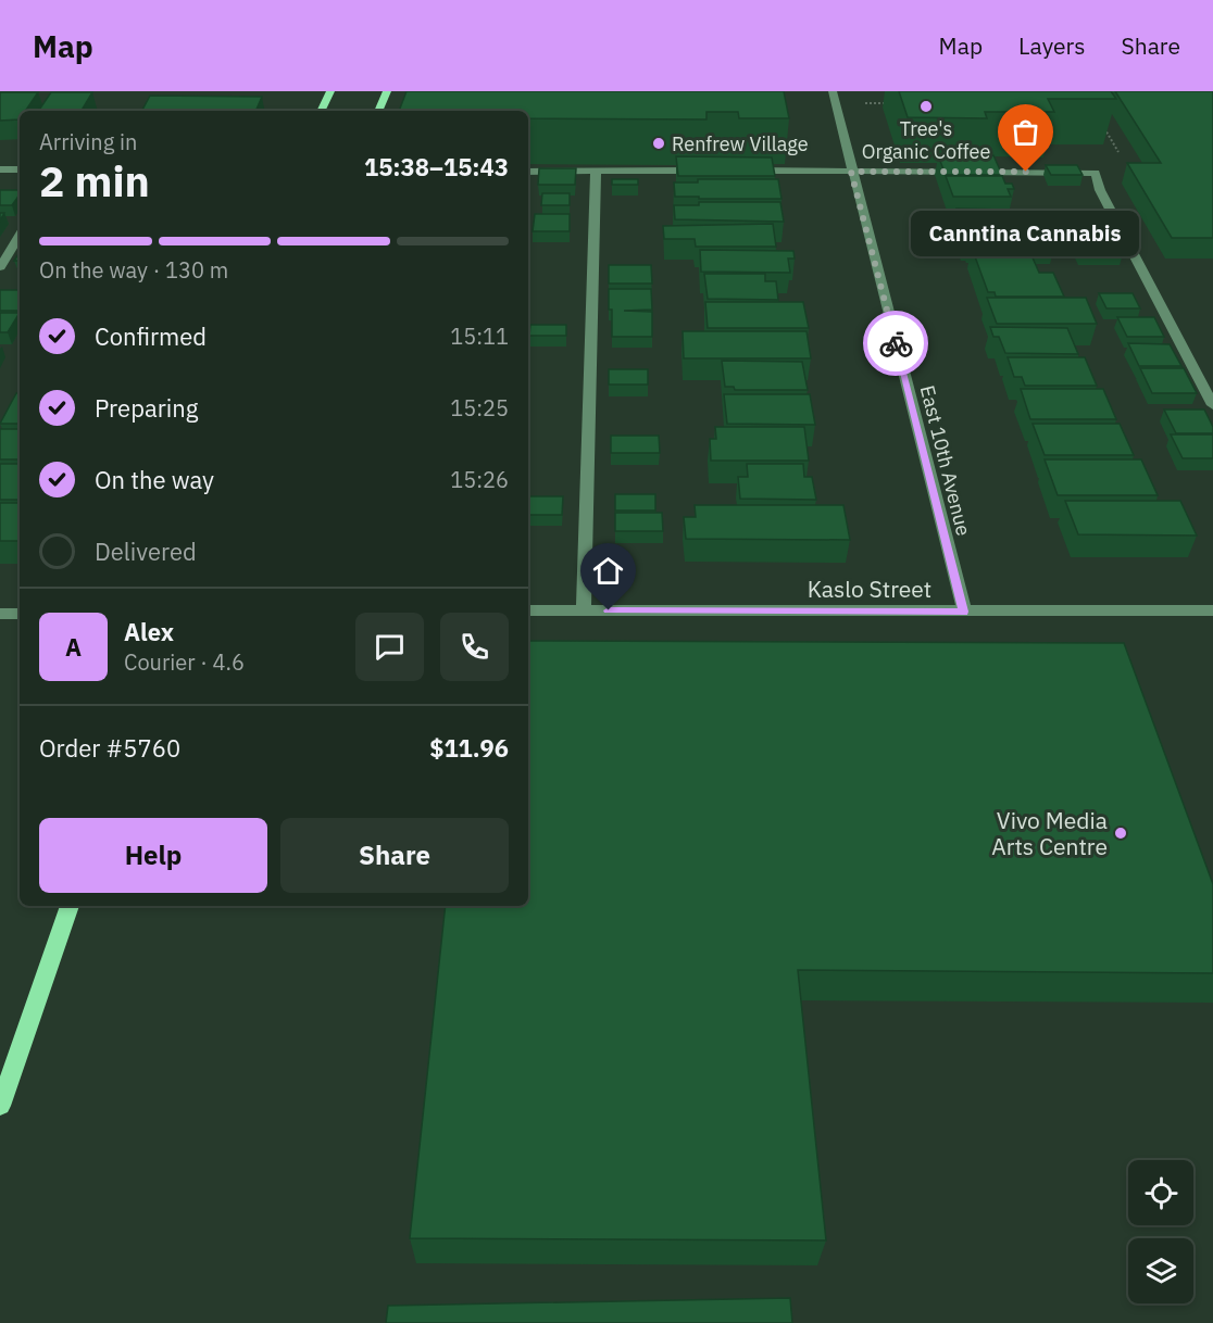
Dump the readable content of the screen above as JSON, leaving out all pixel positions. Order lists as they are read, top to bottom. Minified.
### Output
{"streets":{"street":["East 10th Avenue","Kaslo Street"]},"crossings":[["East 10th Avenue","Kaslo Street"]],"places":["Tree's Organic Coffee","Renfrew Village","Canntina Cannabis","Vivo Media Arts Centre"],"page":{"header":"Map","nav":["Map","Layers","Share"],"heading":["2 min","Arriving in","15:38–15:43"],"panel":["Alex","Courier · 4.6","Order #5760","$11.96"],"bubble":"Canntina Cannabis","bar":"On the way · 130 m","list":[["Confirmed","15:11"],["Preparing","15:25"],["On the way","15:26"],"Delivered"],"round":"A","buttons":["Help","Share"]}}
